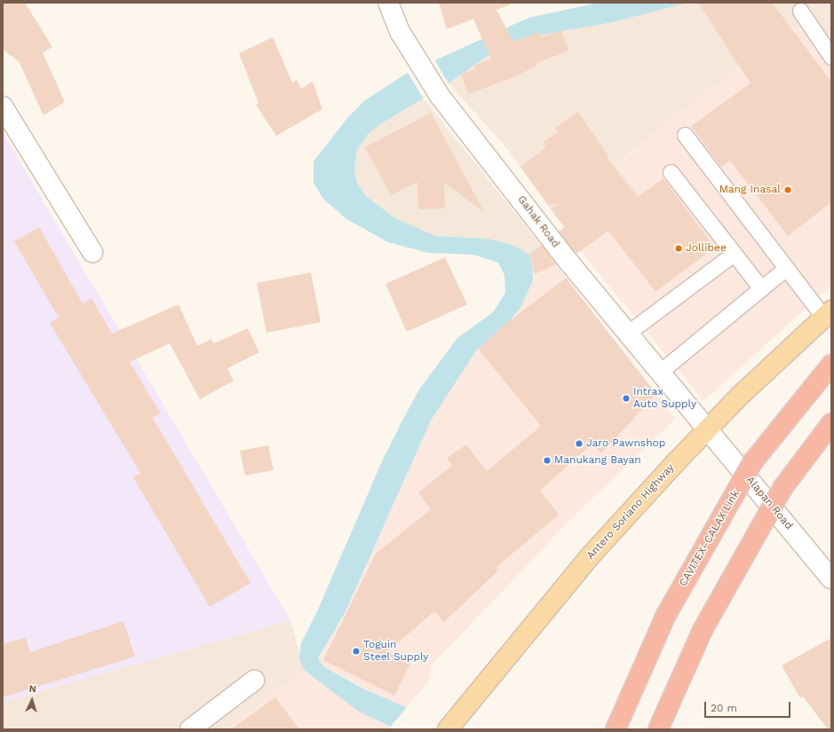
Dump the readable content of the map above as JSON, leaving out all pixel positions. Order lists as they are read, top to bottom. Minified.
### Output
{"streets":{"highway":["CAVITEX–CALAX Link"],"main road":["Antero Soriano Highway"],"street":["Gahak Road","Alapan Road"]},"crossings":[["Gahak Road","Alapan Road"],["Gahak Road","Antero Soriano Highway"],["Alapan Road","Antero Soriano Highway"]],"places":["Mang Inasal","Jollibee","Intrax Auto Supply","Jaro Pawnshop","Manukang Bayan","Toguin Steel Supply"],"scale_bar":"20 m","north":"top"}
